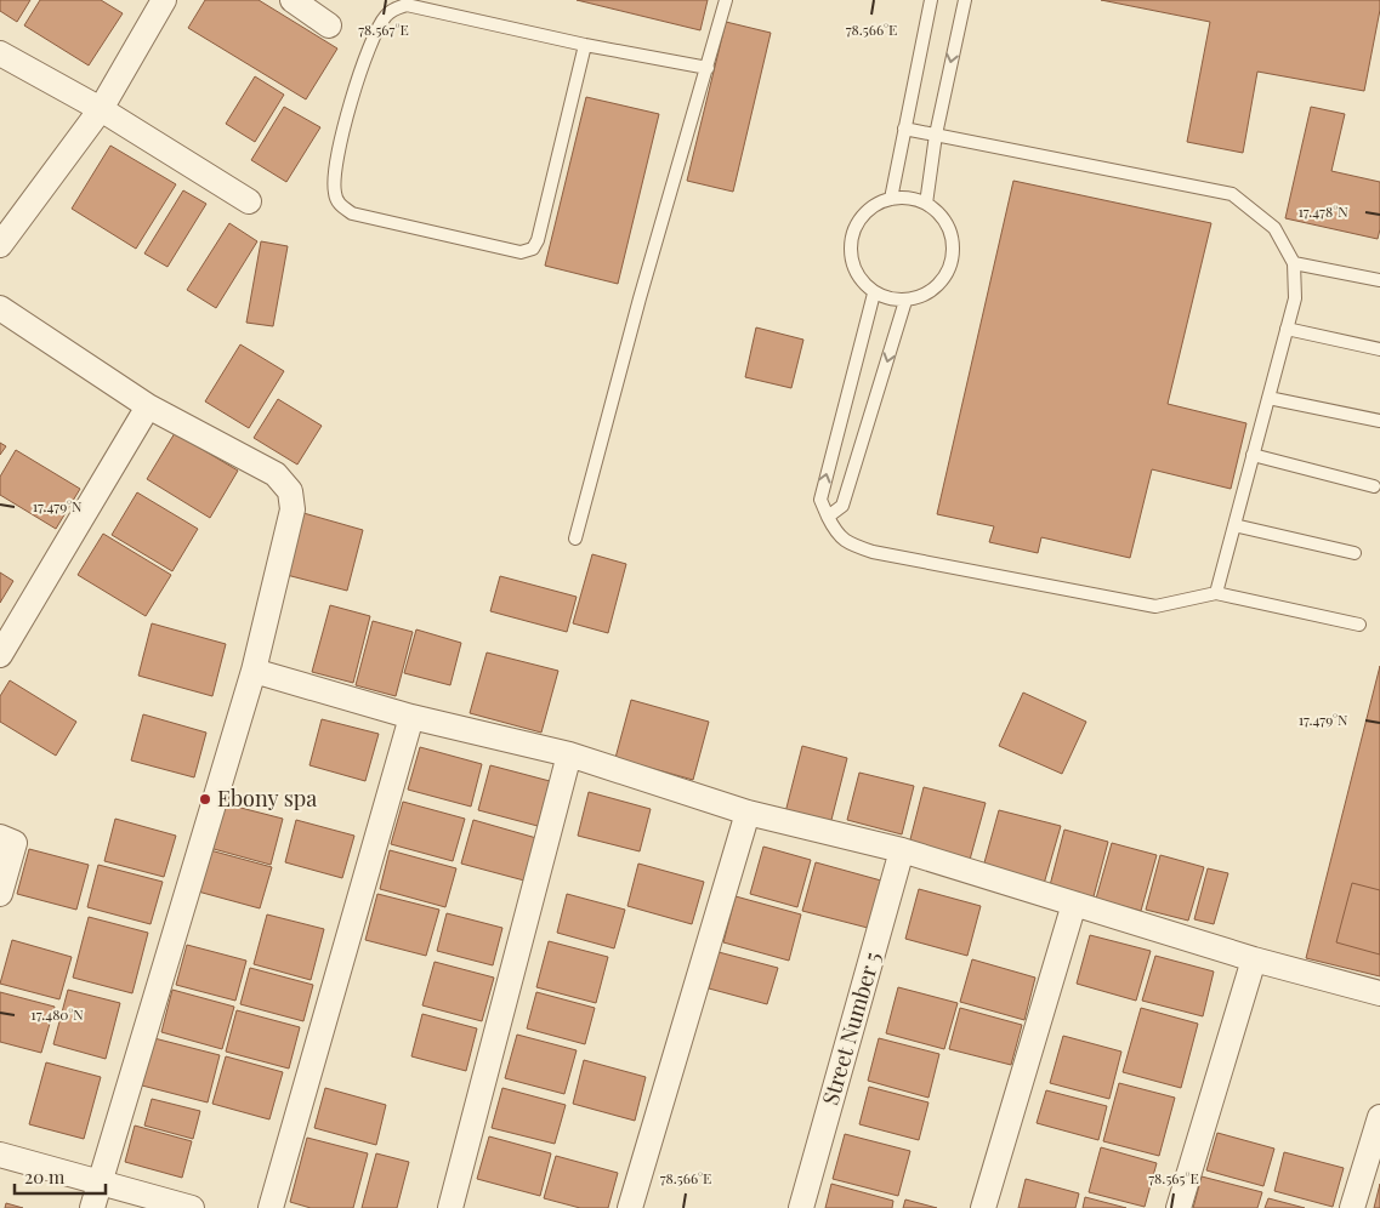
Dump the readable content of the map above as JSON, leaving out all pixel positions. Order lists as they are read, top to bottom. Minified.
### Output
{"streets":{"street":["Street Number 5"]},"places":["Ebony spa"],"scale_bar":"20 m","coordinates":["78.567°E","78.566°E","17.478°N","17.479°N","17.480°N","78.565°E"]}
